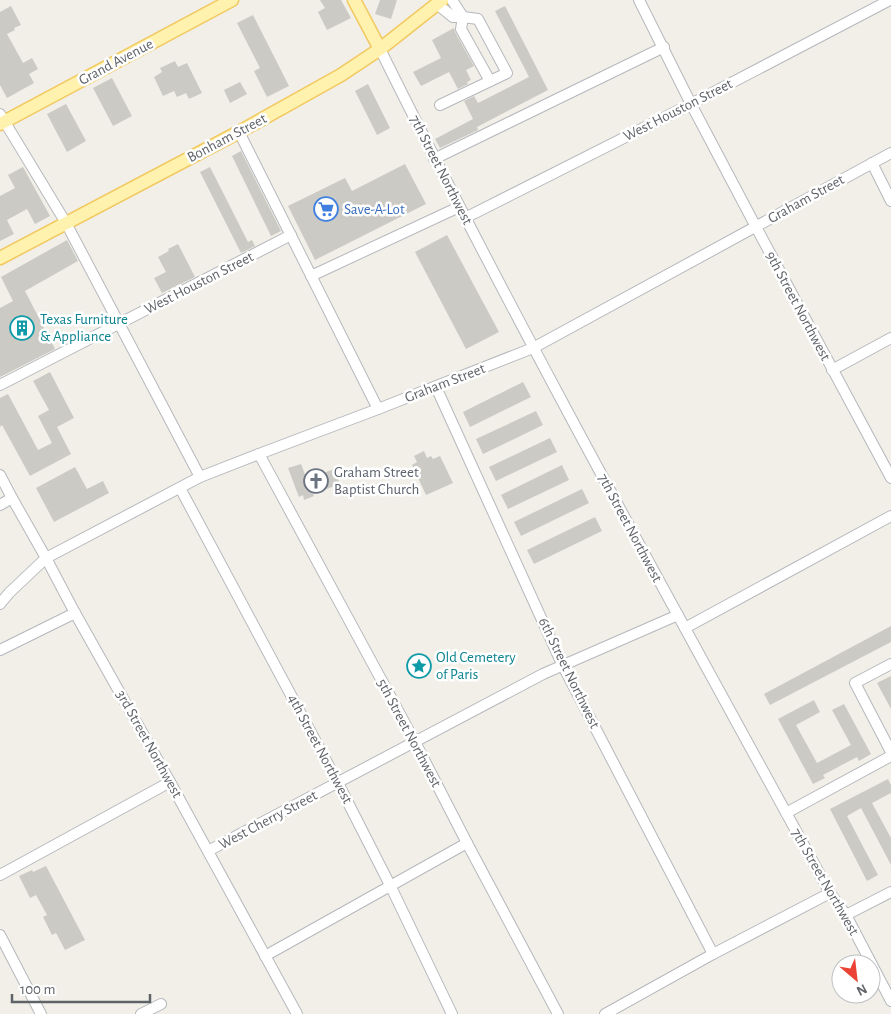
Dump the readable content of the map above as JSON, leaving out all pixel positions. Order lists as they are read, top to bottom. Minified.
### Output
{"streets":{"main road":["Grand Avenue","Bonham Street"],"street":["West Houston Street","7th Street Northwest","Graham Street","9th Street Northwest","6th Street Northwest","5th Street Northwest","3rd Street Northwest","4th Street Northwest","West Cherry Street"]},"crossings":[["West Houston Street","7th Street Northwest"],["West Houston Street","9th Street Northwest"],["Bonham Street","7th Street Northwest"],["7th Street Northwest","Graham Street"],["7th Street Northwest","West Cherry Street"],["Graham Street","9th Street Northwest"],["Graham Street","6th Street Northwest"],["Graham Street","5th Street Northwest"],["Graham Street","3rd Street Northwest"],["Graham Street","4th Street Northwest"],["6th Street Northwest","West Cherry Street"],["5th Street Northwest","West Cherry Street"],["3rd Street Northwest","West Cherry Street"],["4th Street Northwest","West Cherry Street"]],"places":{"supermarket":["Save-A-Lot"],"building":["Texas Furniture & Appliance"],"church":["Graham Street Baptist Church"],"place":["Old Cemetery of Paris"]},"scale_bar":"100 m","north":"bottom right"}
